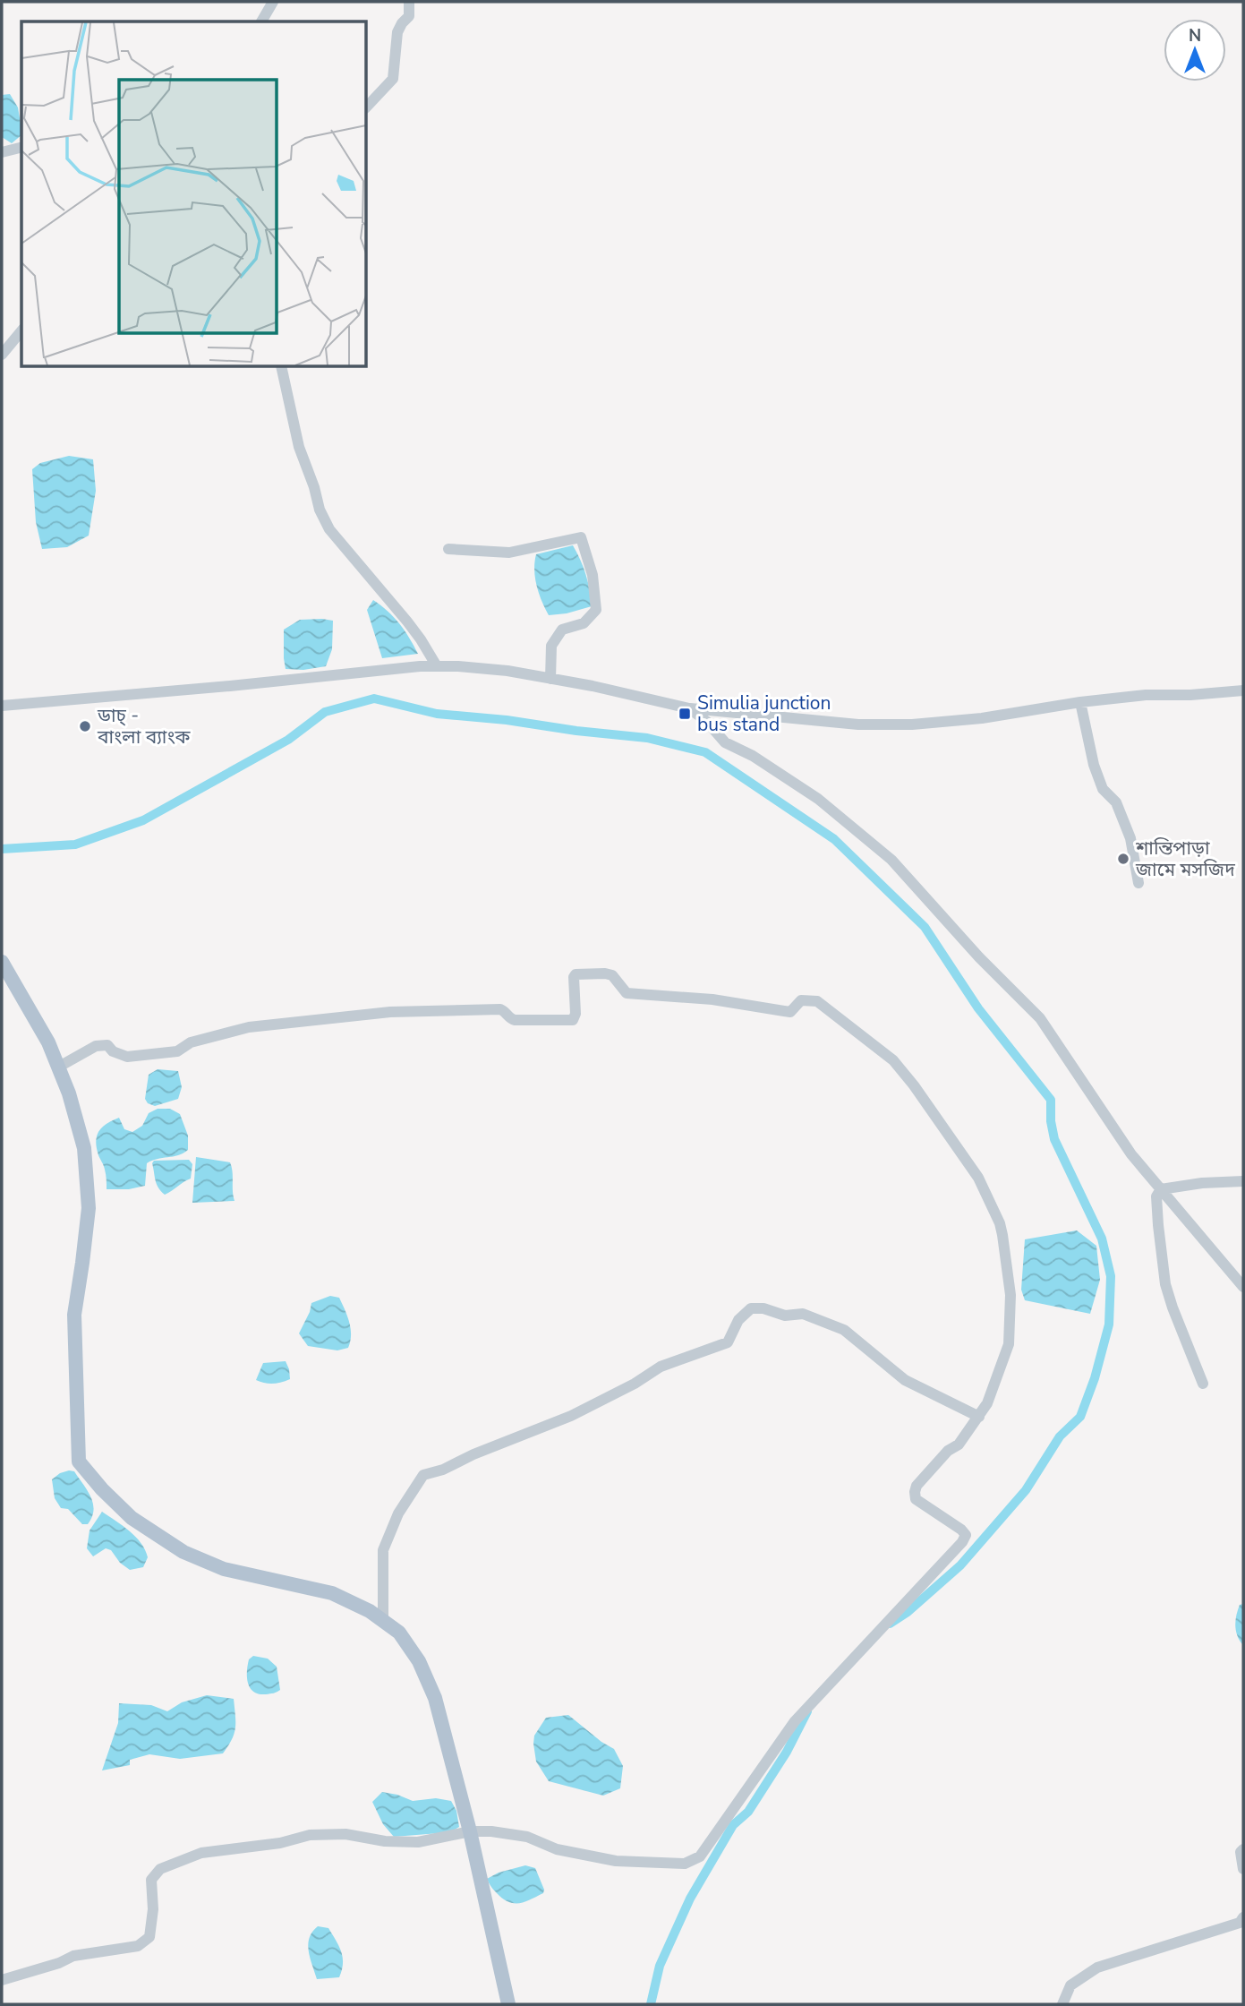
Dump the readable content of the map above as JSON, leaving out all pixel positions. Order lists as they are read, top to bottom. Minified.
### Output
{"places":{"transit":["Simulia junction bus stand"],"other":["ডাচ্ - বাংলা ব্যাংক","শান্তিপাড়া জামে মসজিদ"]},"north":"top"}
